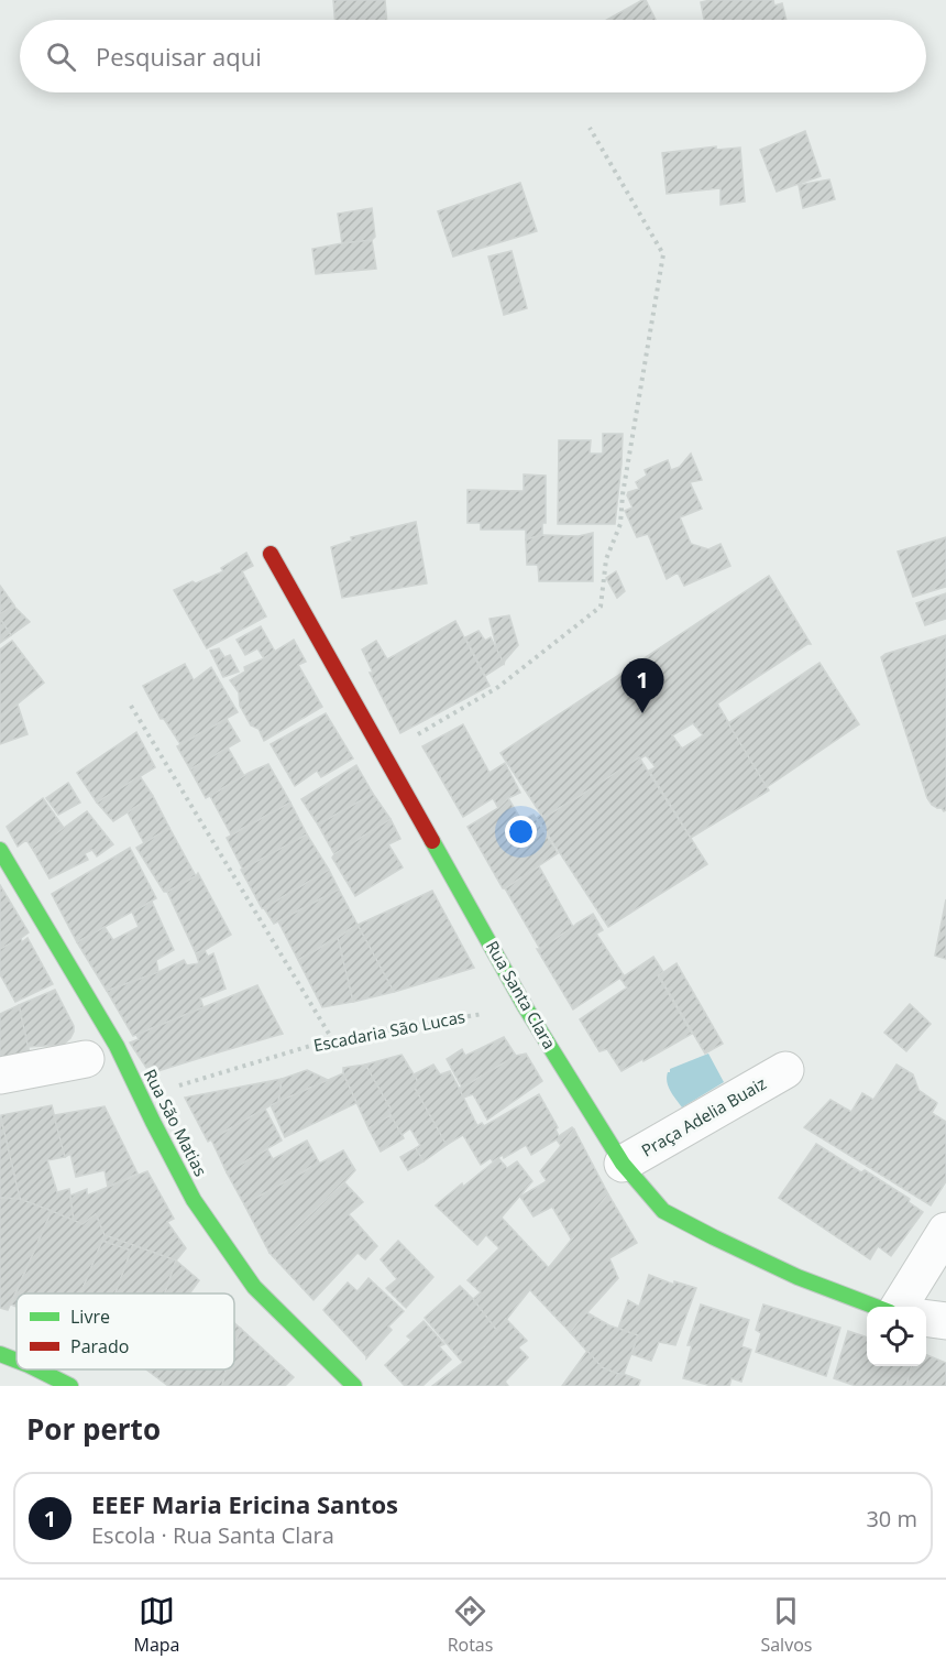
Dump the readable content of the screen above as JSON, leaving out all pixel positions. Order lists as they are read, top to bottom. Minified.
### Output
{"streets":{"street":["Rua Santa Clara","Praça Adelia Buaiz","Rua São Matias"],"path":["Escadaria São Lucas"]},"crossings":[["Rua Santa Clara","Escadaria São Lucas"],["Rua Santa Clara","Praça Adelia Buaiz"],["Escadaria São Lucas","Rua São Matias"]],"legend":["Livre","Parado"],"page":{"search":"Pesquisar aqui","pins":"1","heading":"Por perto","list":[{"mark":"1","name":"EEEF Maria Ericina Santos","note":"Escola · Rua Santa Clara","value":"30 m"}],"nav":["Mapa","Rotas","Salvos"]}}
